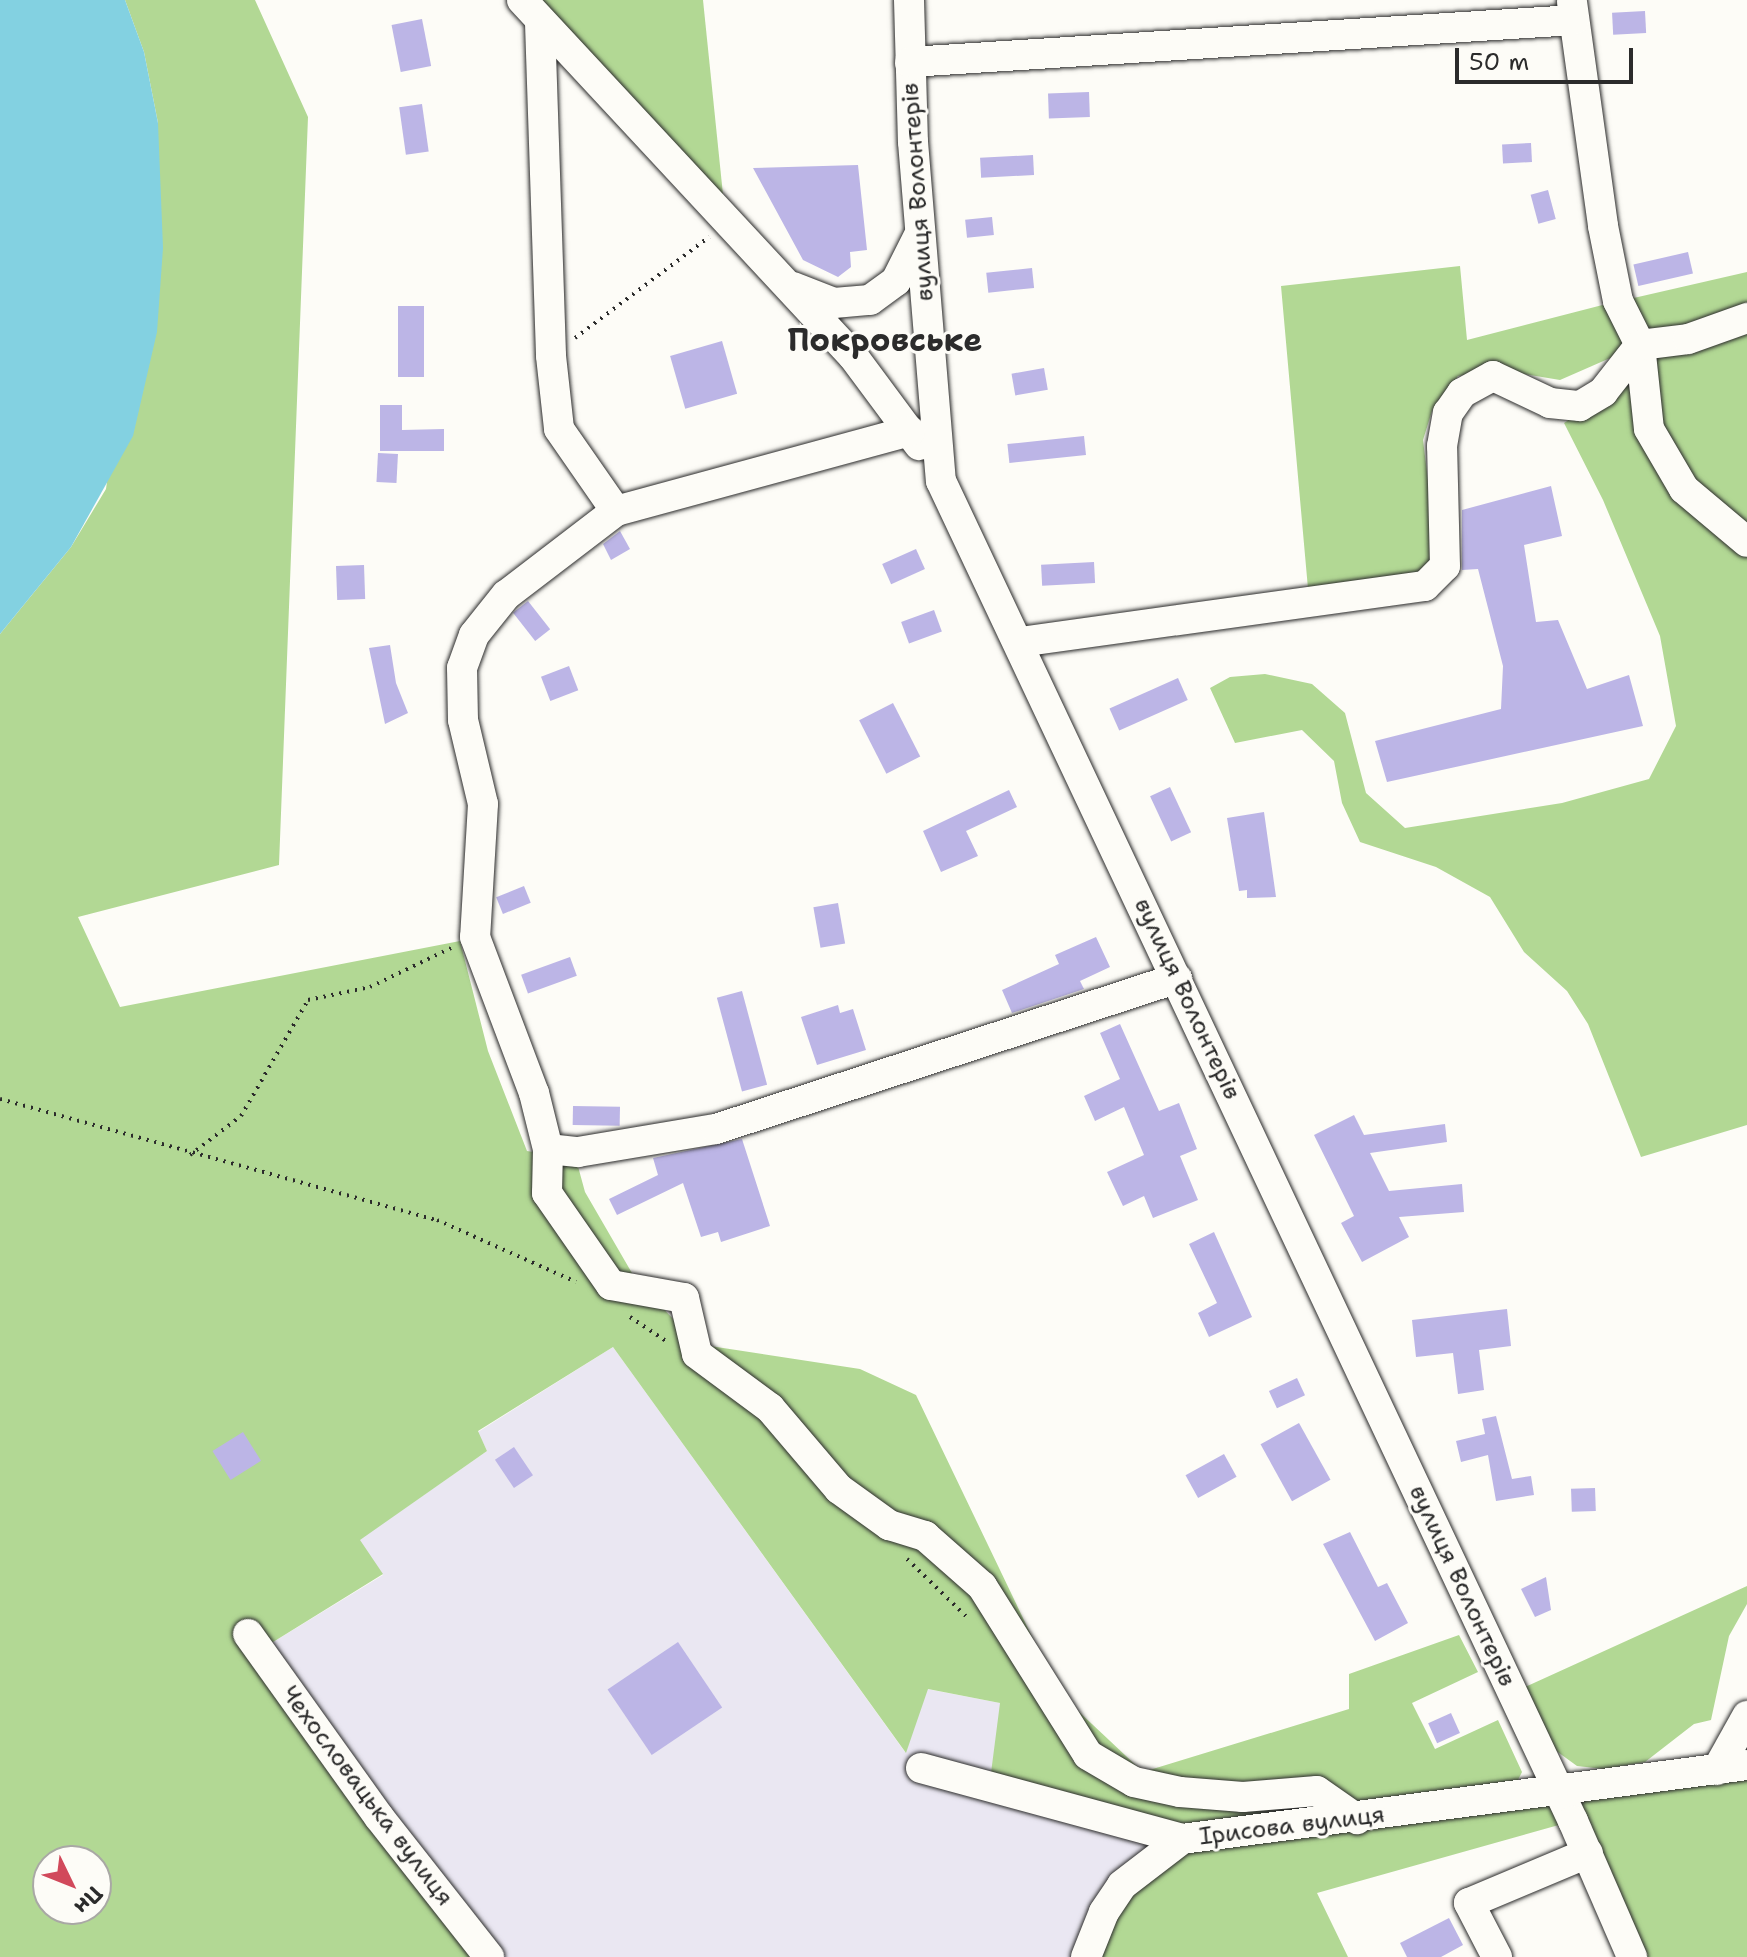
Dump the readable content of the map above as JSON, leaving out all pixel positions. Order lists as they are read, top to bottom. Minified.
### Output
{"streets":{"street":["вулиця Волонтерів","Чехословацька вулиця","Ірисова вулиця"]},"crossings":[["вулиця Волонтерів","Ірисова вулиця"]],"districts":["Покровське"],"scale_bar":"50 m","north":"bottom right"}
